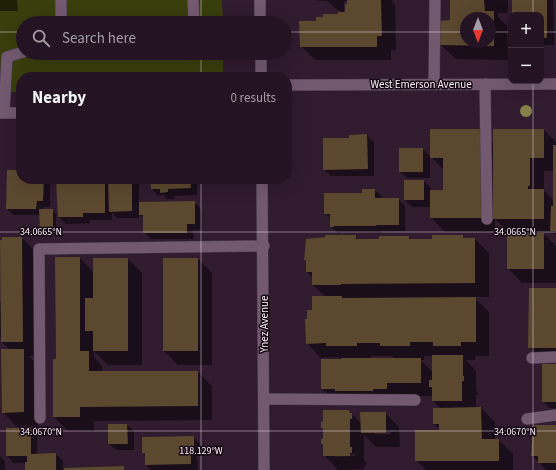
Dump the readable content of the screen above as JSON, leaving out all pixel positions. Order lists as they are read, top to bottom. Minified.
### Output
{"streets":{"street":["West Emerson Avenue","Ynez Avenue"]},"north":"bottom","page":{"map_buttons":["+","−"],"search":"Search here","heading":["Nearby","0 results"]},"coordinates":["34.0665°N","34.0670°N","118.129°W"]}
